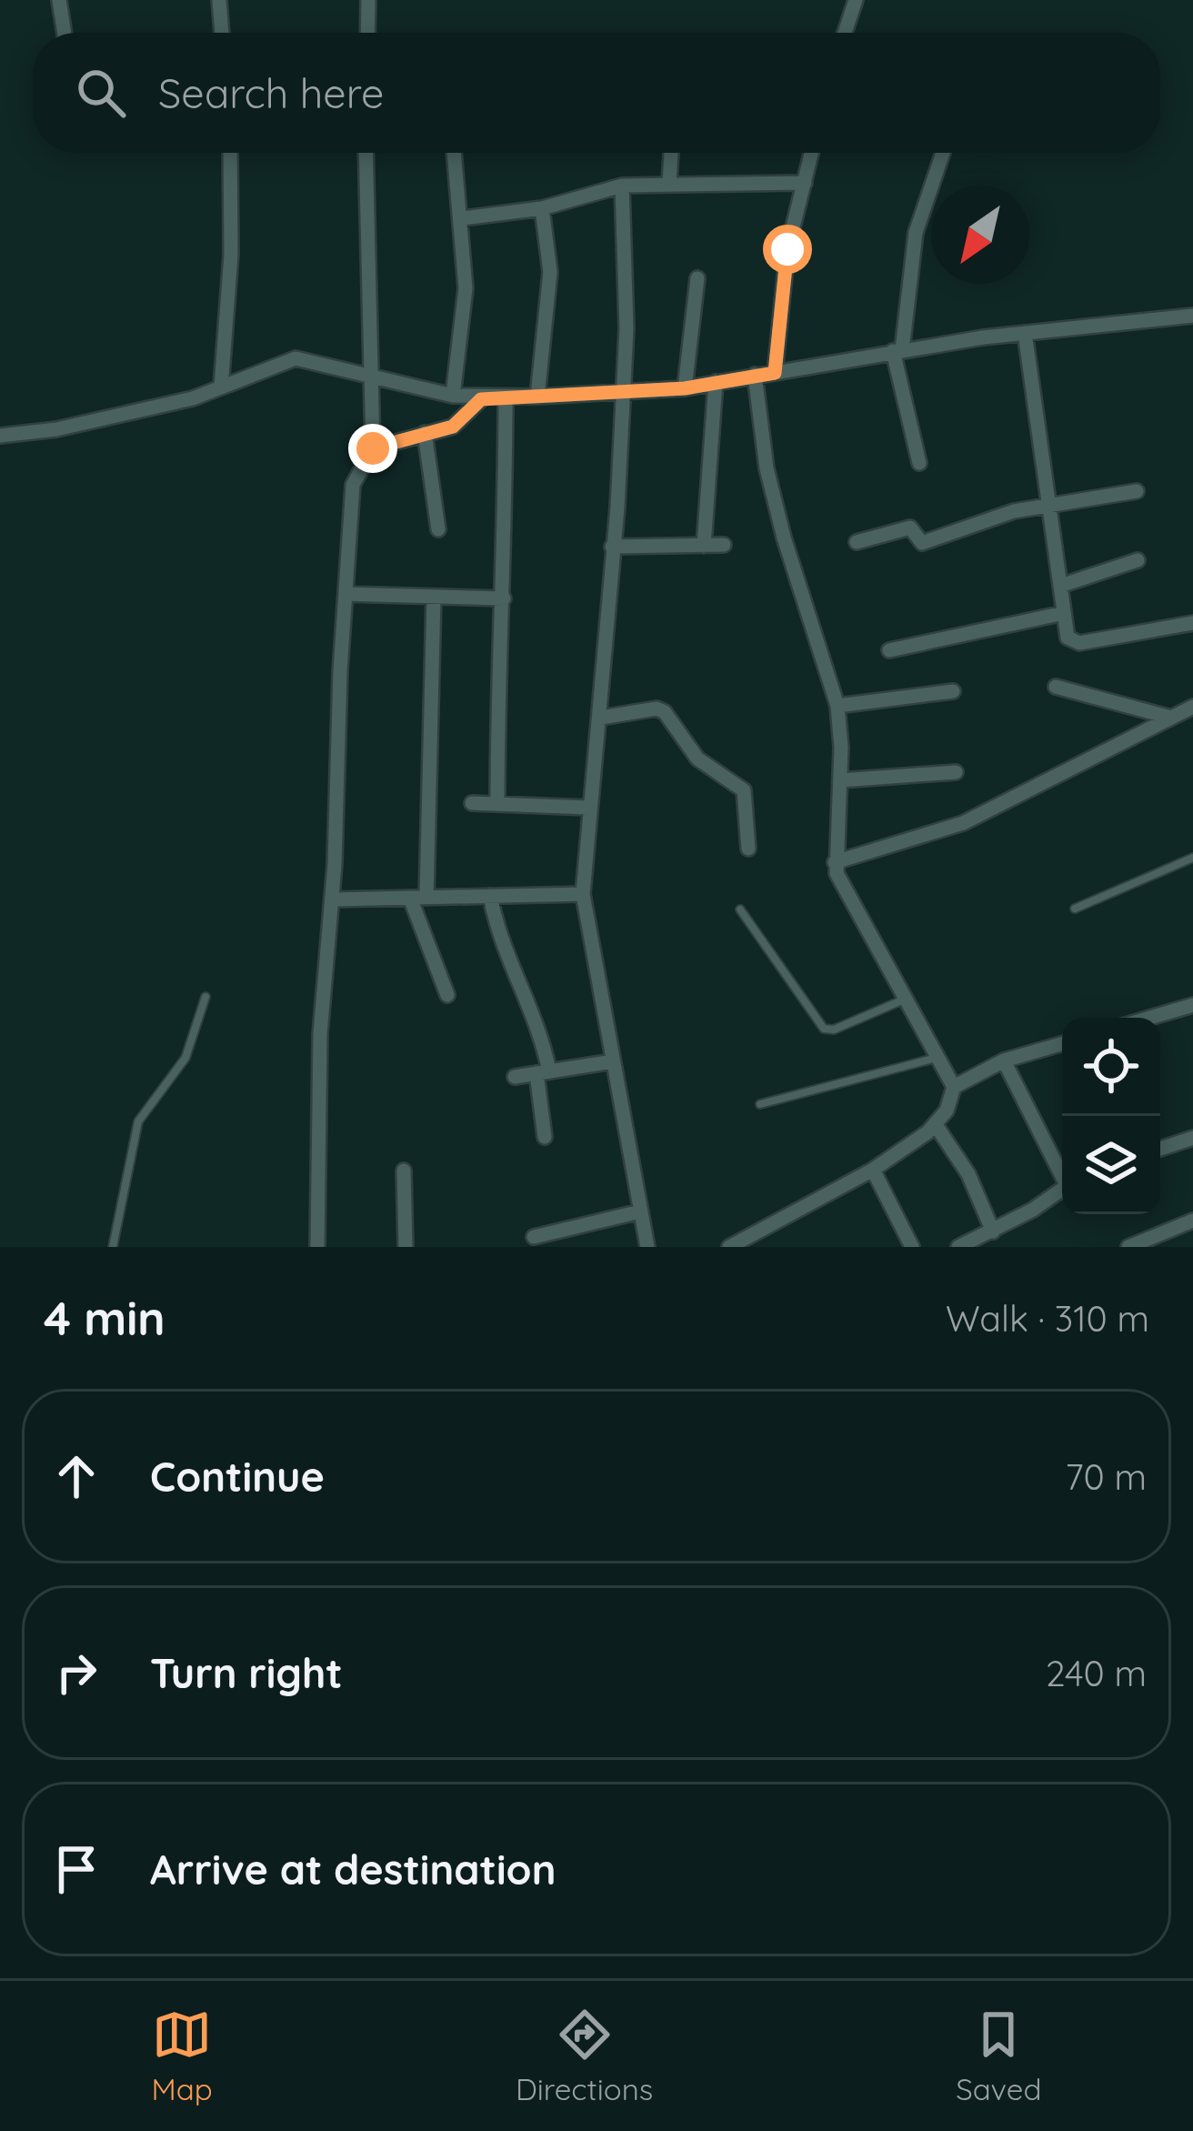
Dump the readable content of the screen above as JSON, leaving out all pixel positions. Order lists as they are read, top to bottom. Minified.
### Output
{"north":"bottom left","page":{"search":"Search here","heading":["4 min","Walk · 310 m"],"list":[["Continue","70 m"],["Turn right","240 m"],"Arrive at destination"],"nav":["Map","Directions","Saved"]}}
